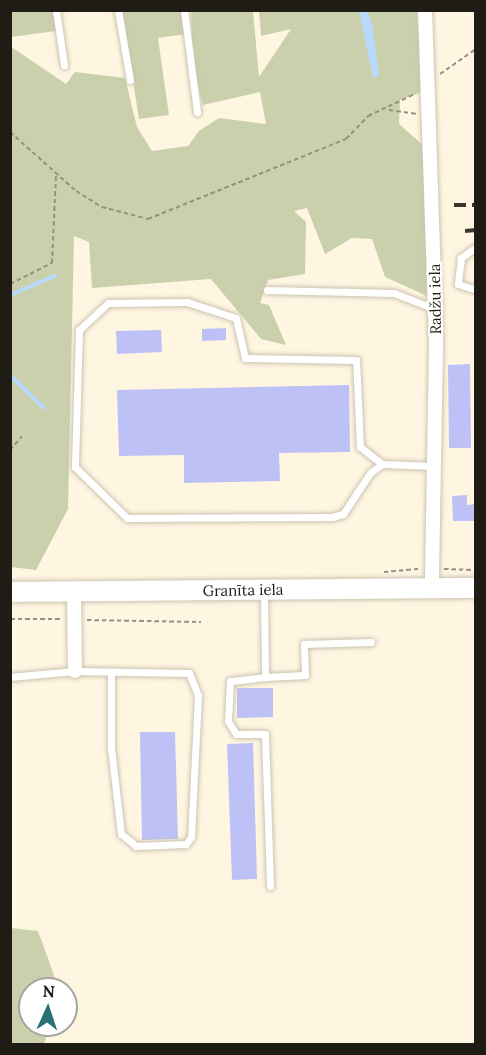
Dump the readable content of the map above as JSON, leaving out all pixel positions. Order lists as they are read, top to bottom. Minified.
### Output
{"streets":{"main road":["Granīta iela"],"street":["Radžu iela"]},"crossings":[["Radžu iela","Granīta iela"]],"north":"top"}
